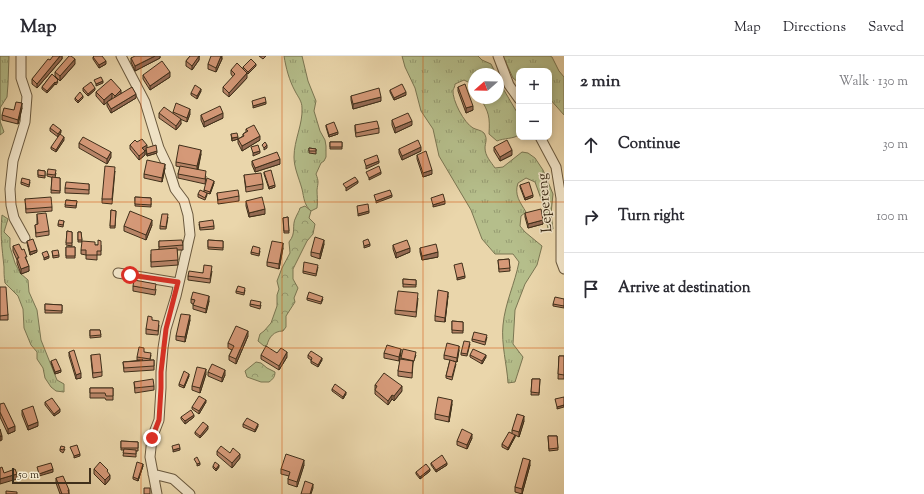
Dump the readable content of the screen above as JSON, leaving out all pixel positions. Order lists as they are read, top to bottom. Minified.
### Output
{"streets":{"street":["Lepereng"]},"scale_bar":"50 m","north":"left","page":{"header":"Map","nav":["Map","Directions","Saved"],"heading":["2 min","Walk · 130 m"],"map_buttons":["+","−"],"list":[["Continue","30 m"],["Turn right","100 m"],"Arrive at destination"],"scale":"50 m"}}
